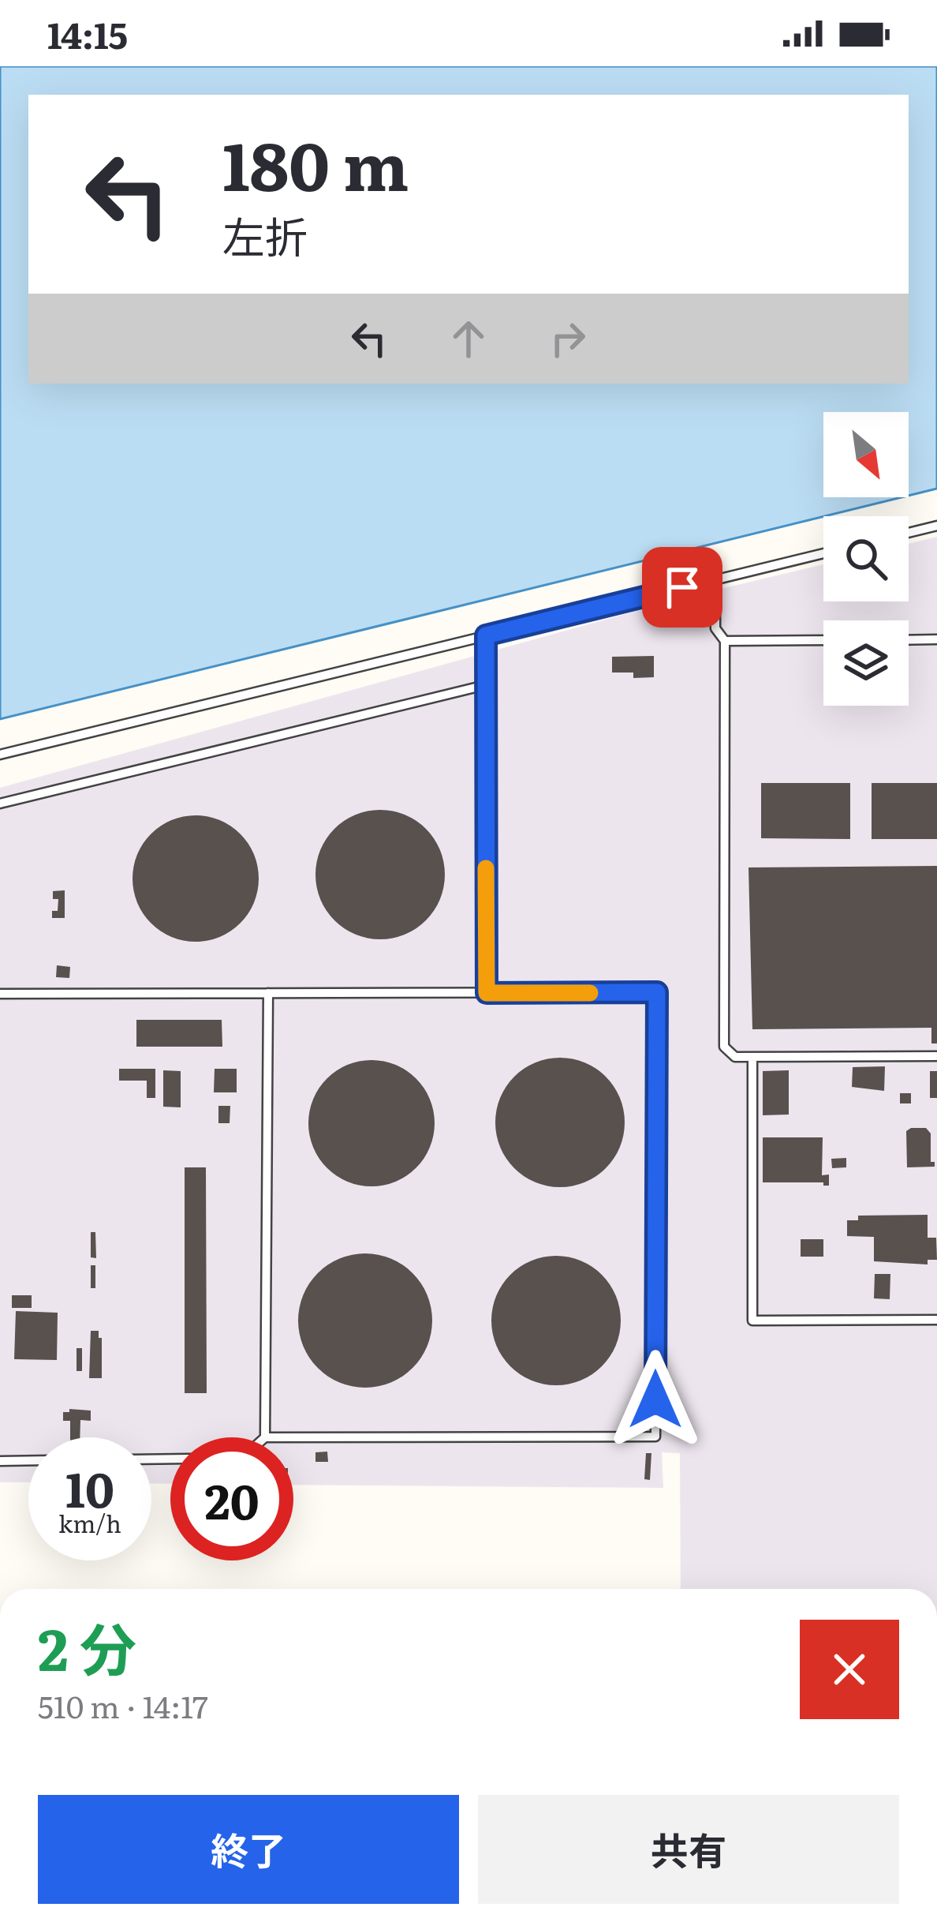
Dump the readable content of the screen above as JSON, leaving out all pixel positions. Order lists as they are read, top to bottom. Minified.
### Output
{"north":"bottom right","page":{"status":"14:15","turn":["180 m","左折"],"speed":"10 km/h","limit":"20","heading":["2 分","510 m · 14:17"],"buttons":["終了","共有"]}}
